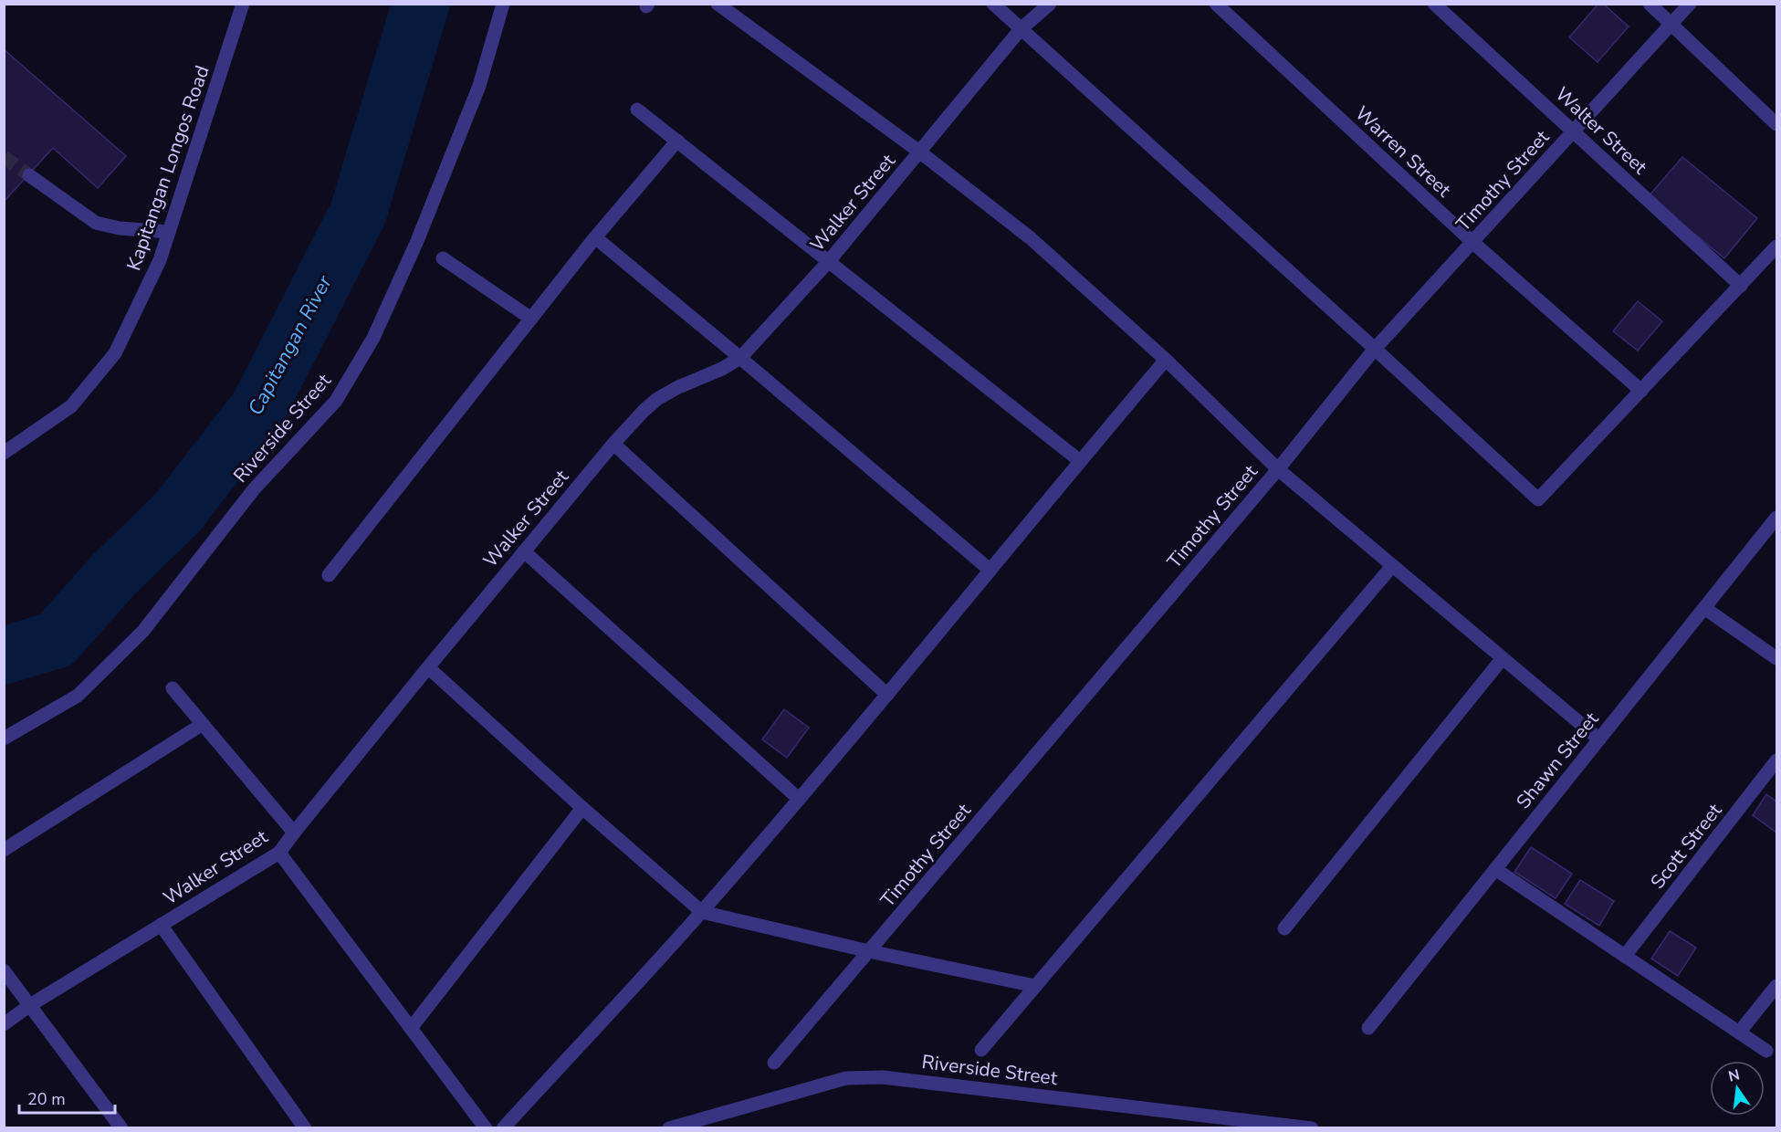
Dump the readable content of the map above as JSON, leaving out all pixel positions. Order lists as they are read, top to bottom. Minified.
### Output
{"streets":{"street":["Walter Street","Warren Street","Kapitangan Longos Road","Timothy Street","Walker Street","Riverside Street","Shawn Street","Scott Street"]},"crossings":[["Walter Street","Timothy Street"],["Warren Street","Timothy Street"]],"water":["Capitangan River"],"scale_bar":"20 m","north":"top"}
